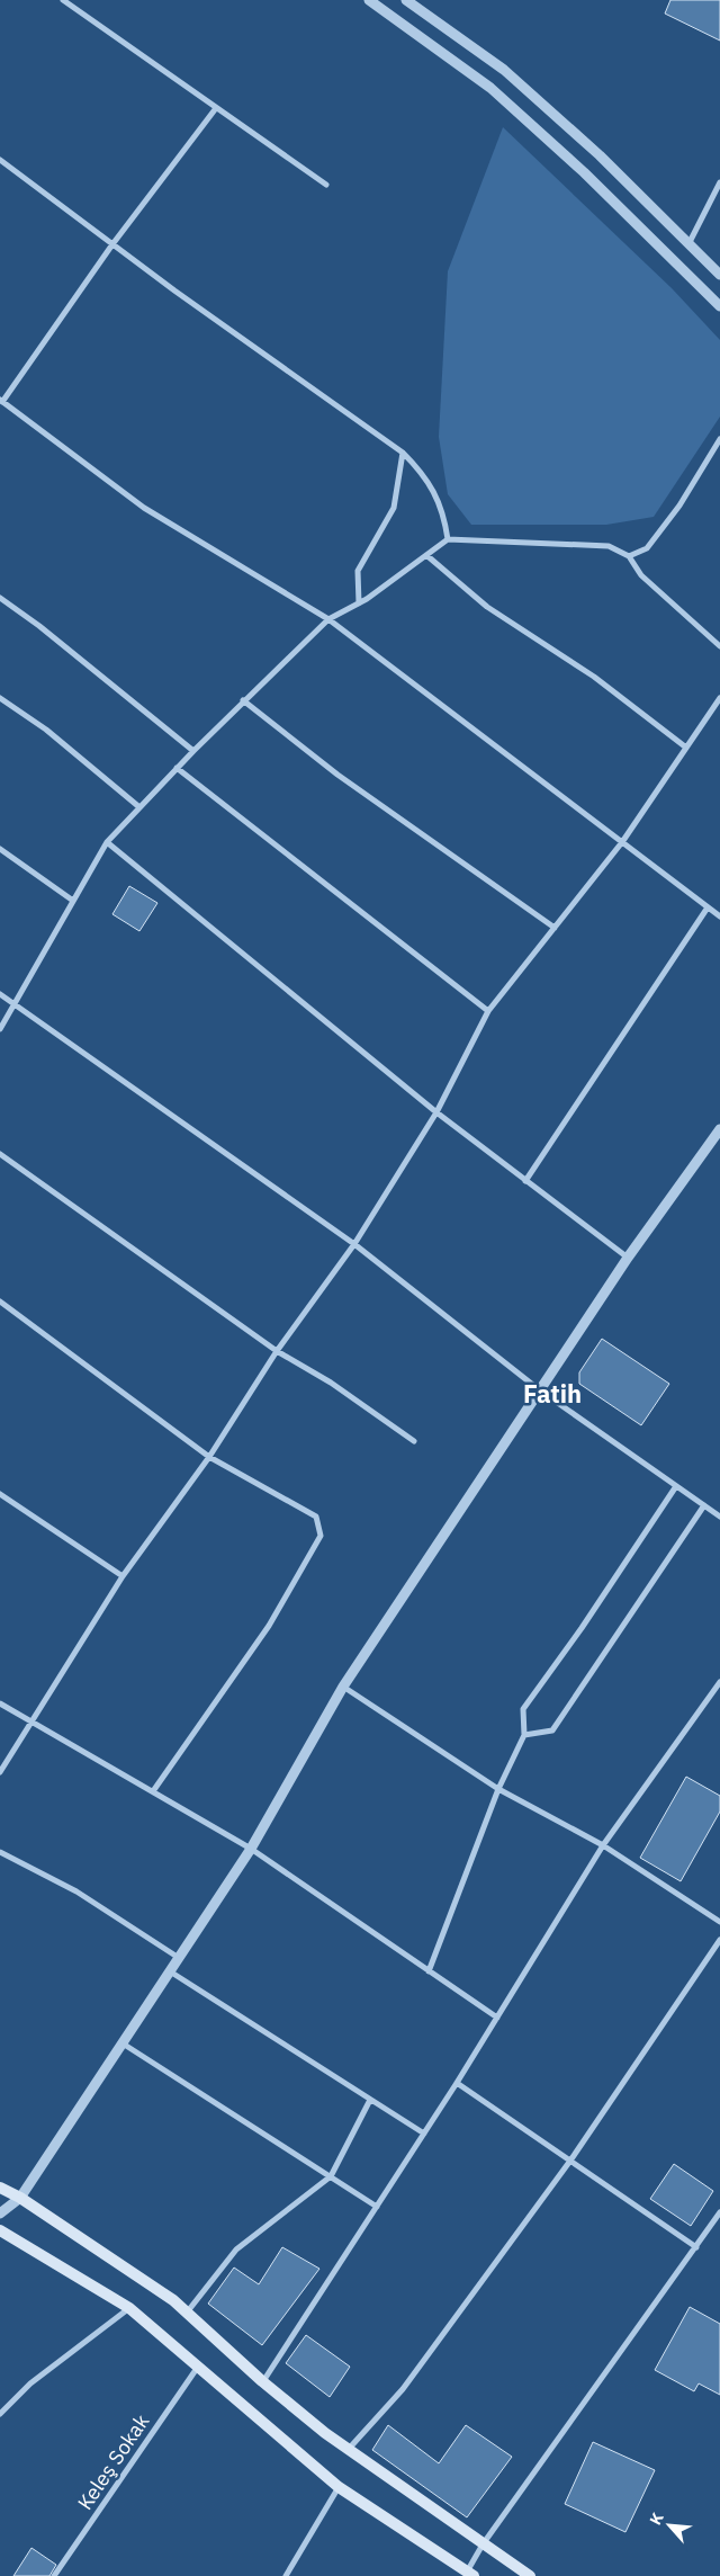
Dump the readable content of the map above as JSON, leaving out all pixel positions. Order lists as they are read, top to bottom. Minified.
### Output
{"streets":{"street":["Keleş Sokak"]},"districts":["Fatih"],"north":"top left"}
